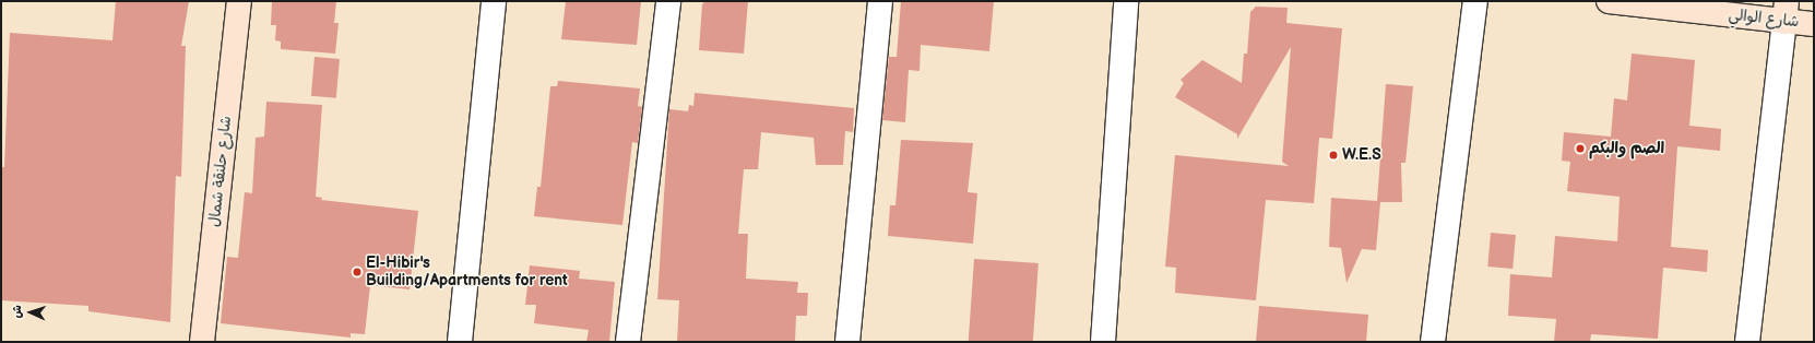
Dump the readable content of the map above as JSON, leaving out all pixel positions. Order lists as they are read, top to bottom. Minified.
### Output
{"streets":{"street":["شارع الوالي","شارع حلنقة شمال"]},"places":["الصم والبكم","W.E.S","El-Hibir's Building/Apartments for rent"],"north":"left"}
